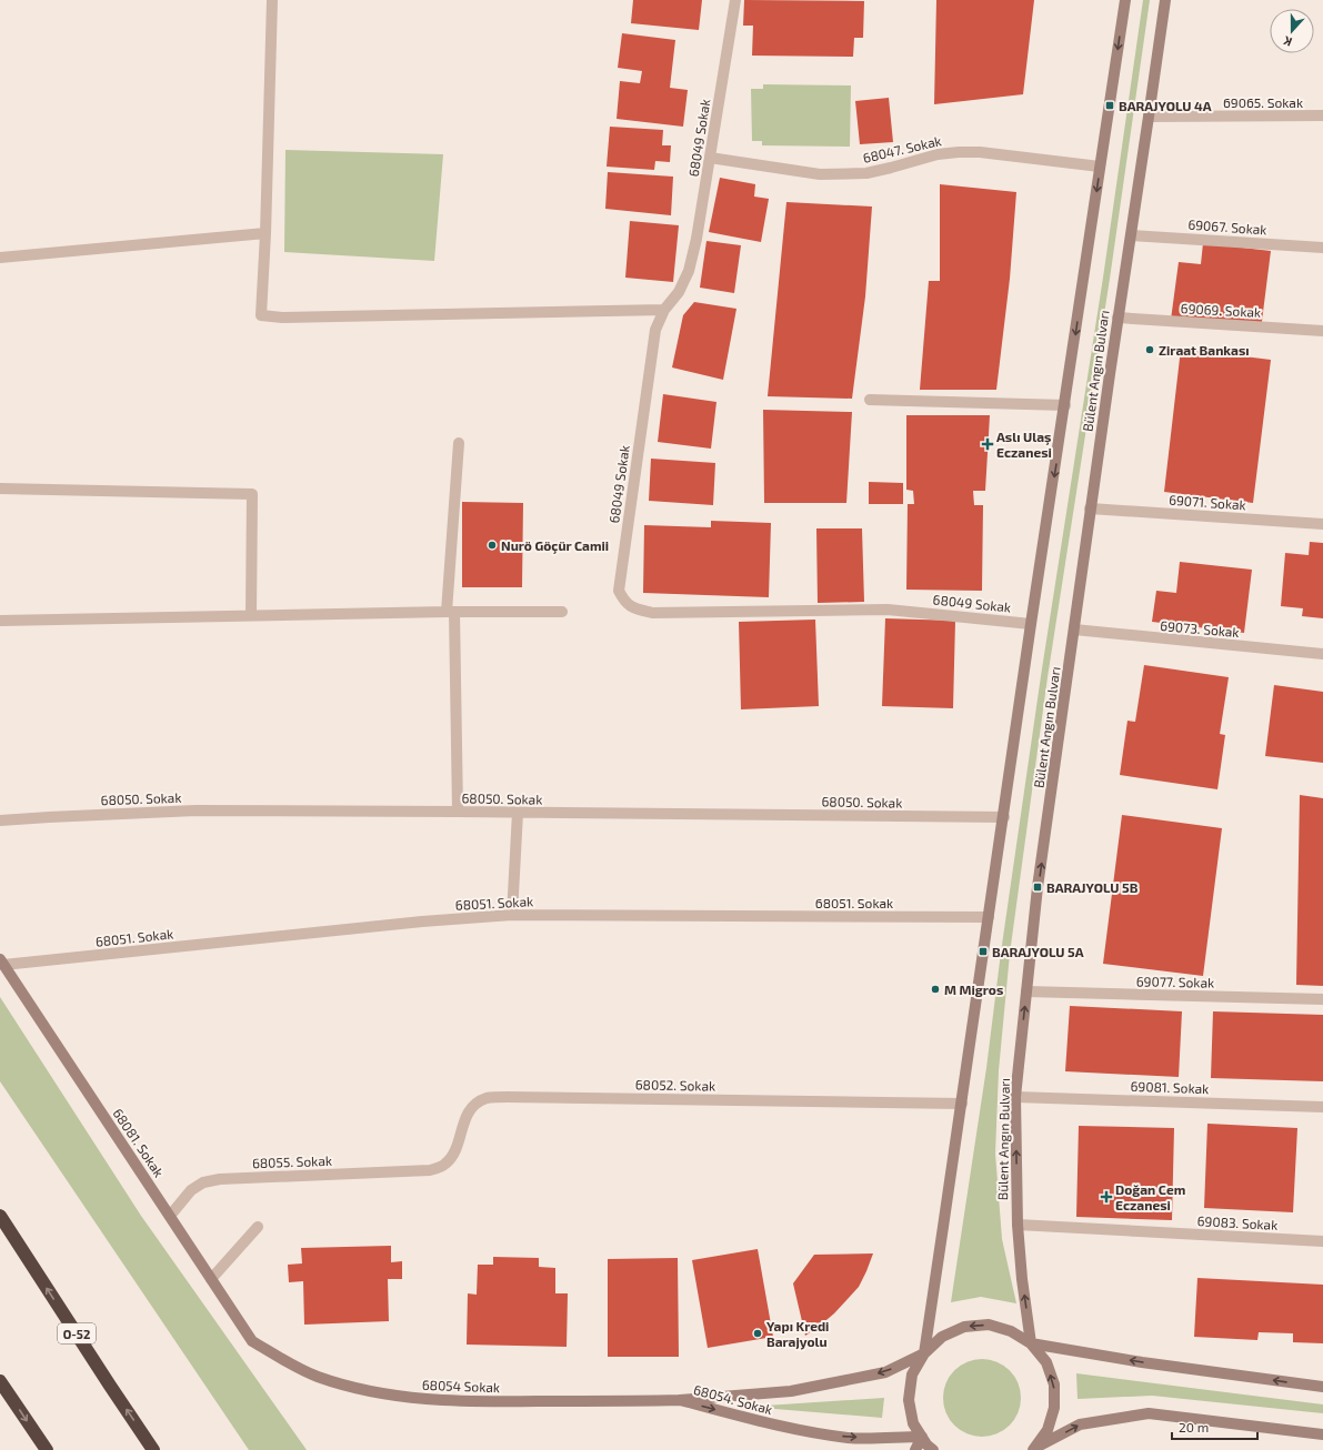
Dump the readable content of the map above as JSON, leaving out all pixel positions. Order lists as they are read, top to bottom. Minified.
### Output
{"streets":{"highway":["O-52"],"main road":["Bülent Angın Bulvarı","68081. Sokak","68054 Sokak","68054. Sokak"],"street":["69065. Sokak","68049 Sokak","68047. Sokak","69067. Sokak","69069. Sokak","69071. Sokak","69073. Sokak","68050. Sokak","68051. Sokak","69077. Sokak","68052. Sokak","69081. Sokak","68055. Sokak","69083. Sokak"]},"crossings":[["69065. Sokak","Bülent Angın Bulvarı"],["68049 Sokak","68047. Sokak"],["68049 Sokak","Bülent Angın Bulvarı"],["68047. Sokak","Bülent Angın Bulvarı"],["69067. Sokak","Bülent Angın Bulvarı"],["69069. Sokak","Bülent Angın Bulvarı"],["Bülent Angın Bulvarı","69071. Sokak"],["Bülent Angın Bulvarı","69073. Sokak"],["Bülent Angın Bulvarı","68050. Sokak"],["Bülent Angın Bulvarı","68051. Sokak"],["Bülent Angın Bulvarı","69077. Sokak"],["Bülent Angın Bulvarı","68052. Sokak"],["Bülent Angın Bulvarı","69081. Sokak"],["Bülent Angın Bulvarı","69083. Sokak"],["Bülent Angın Bulvarı","68054. Sokak"],["68051. Sokak","68081. Sokak"],["68052. Sokak","68055. Sokak"],["68081. Sokak","68055. Sokak"],["68081. Sokak","68054 Sokak"],["68054 Sokak","68054. Sokak"]],"places":{"transit":["BARAJYOLU 4A","BARAJYOLU 5B","BARAJYOLU 5A"],"other":["Ziraat Bankası","Nurö Göçür Camii","M Migros","Yapı Kredi Barajyolu"],"health":["Aslı Ulaş Eczanesi","Doğan Cem Eczanesi"]},"scale_bar":"20 m","north":"bottom"}
